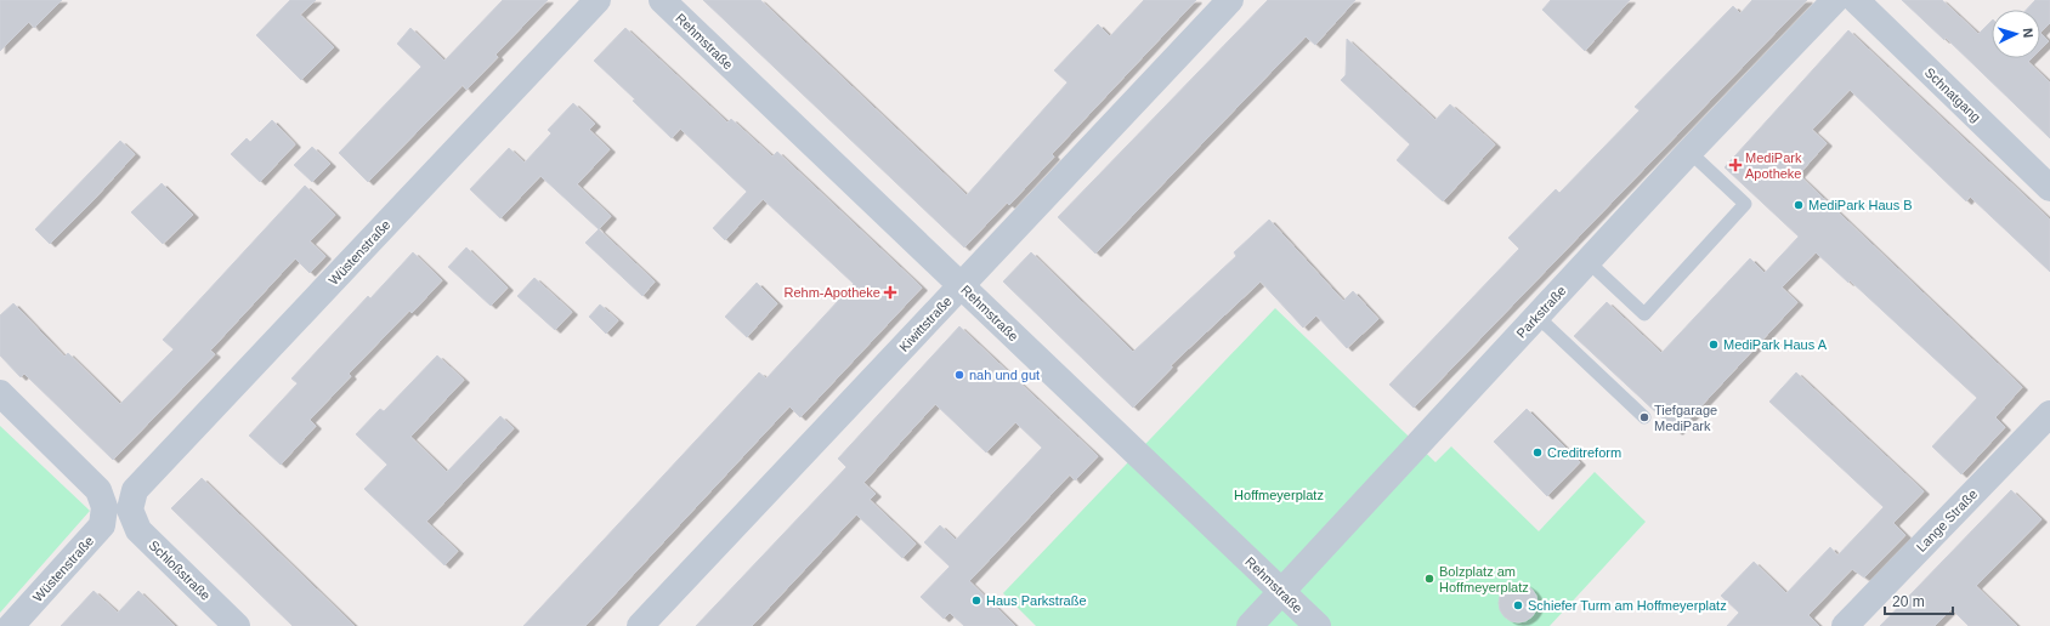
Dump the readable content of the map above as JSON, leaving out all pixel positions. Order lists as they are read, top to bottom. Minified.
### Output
{"streets":{"street":["Rehmstraße","Schnatgang","Wüstenstraße","Parkstraße","Kiwittstraße","Lange Straße","Schloßstraße"]},"crossings":[["Rehmstraße","Parkstraße"],["Rehmstraße","Kiwittstraße"],["Wüstenstraße","Schloßstraße"]],"parks":["Hoffmeyerplatz"],"places":{"health":["MediPark Apotheke","Rehm-Apotheke"],"other":["MediPark Haus B","MediPark Haus A","nah und gut","Tiefgarage MediPark","Creditreform","Bolzplatz am Hoffmeyerplatz","Haus Parkstraße","Schiefer Turm am Hoffmeyerplatz"]},"scale_bar":"20 m","north":"right"}
